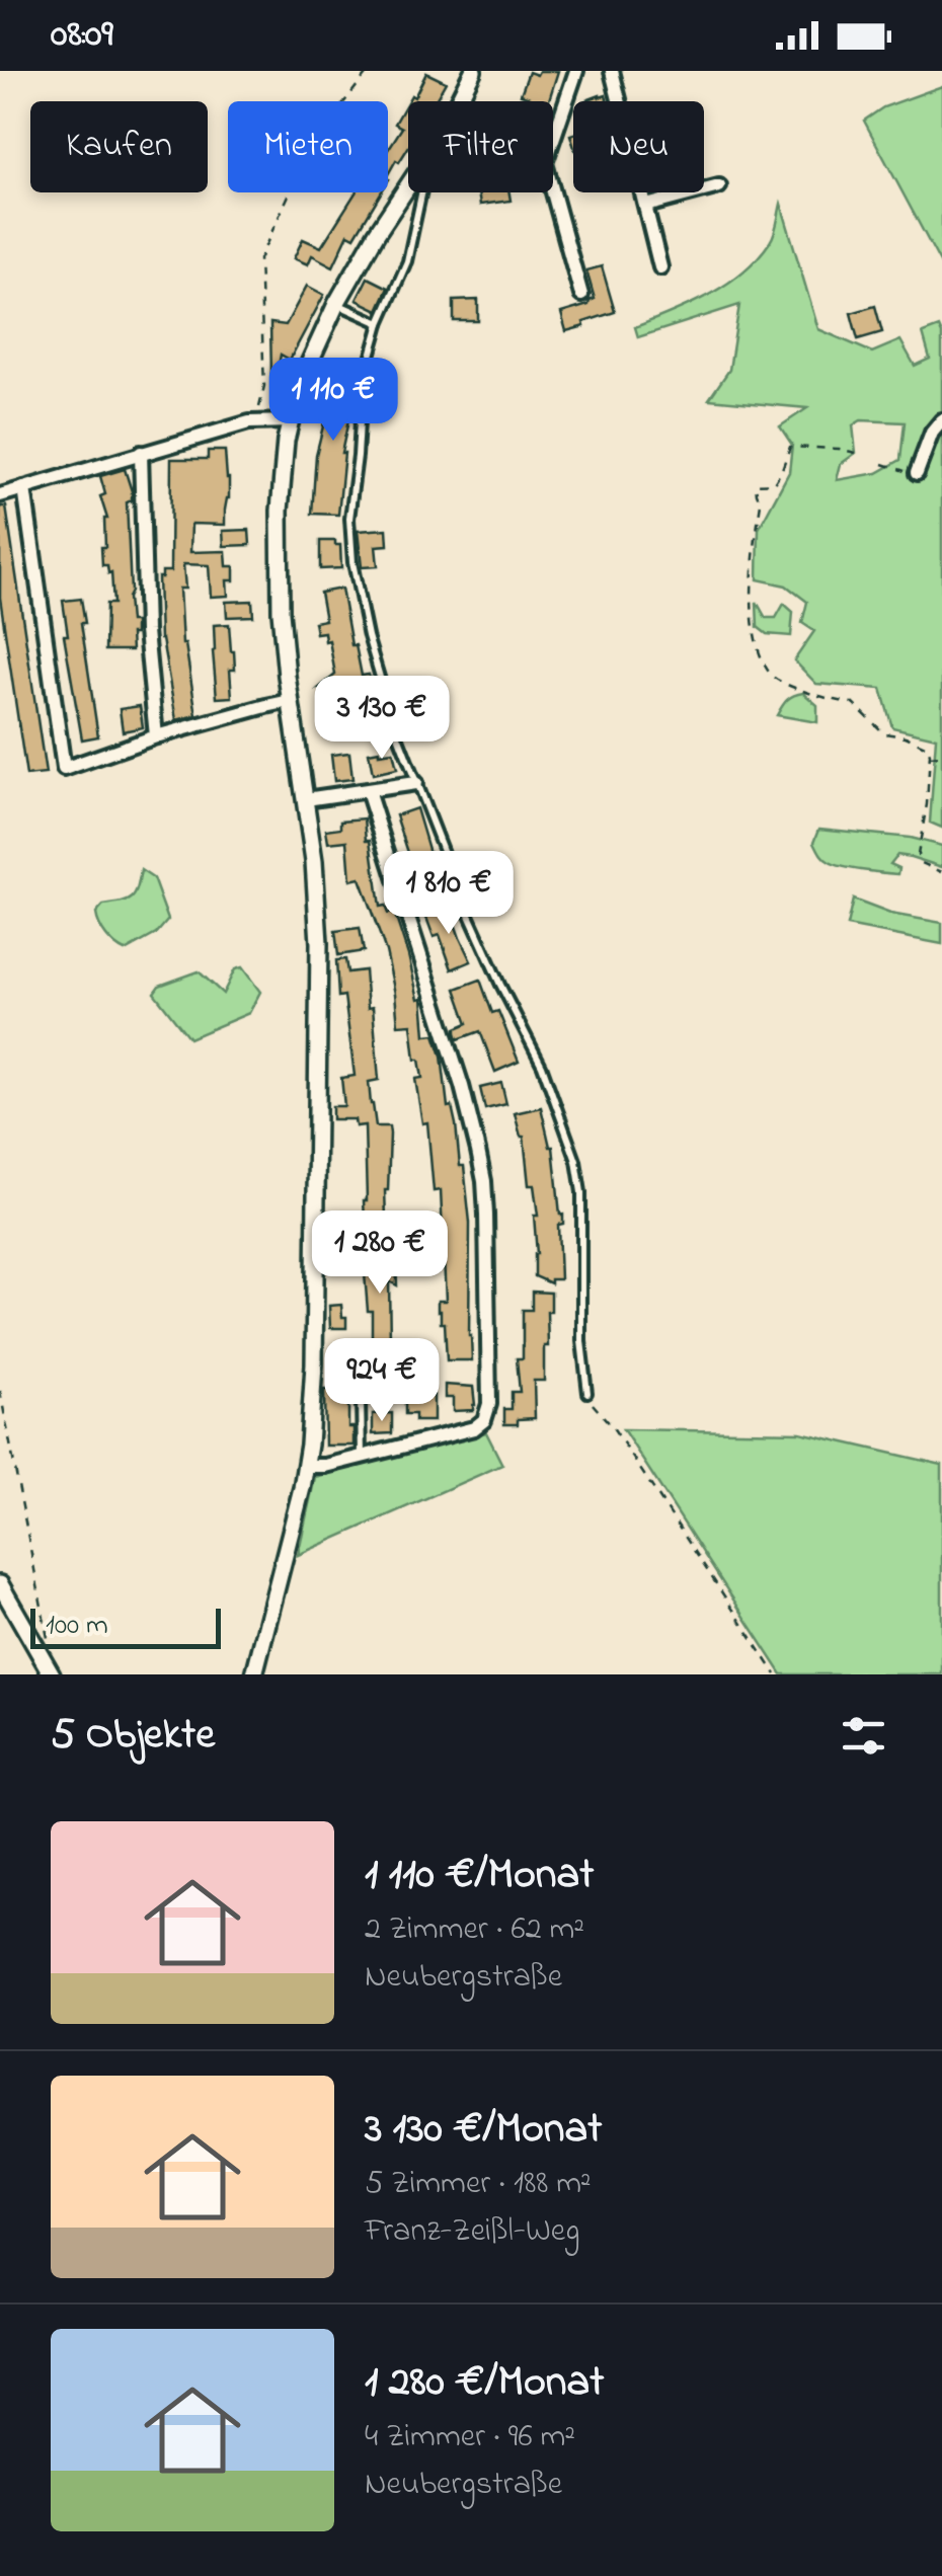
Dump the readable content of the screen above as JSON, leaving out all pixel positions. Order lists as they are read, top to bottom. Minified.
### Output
{"scale_bar":"100 m","page":{"status":"08:09","chip":["Kaufen","Mieten","Filter","Neu"],"price":["1 110 €","3 130 €","1 810 €","1 280 €","924 €"],"scale":"100 m","heading":"5 Objekte","list":[{"name":"1 110 €/Monat","note":"2 Zimmer · 62 m² · Neubergstraße"},{"name":"3 130 €/Monat","note":"5 Zimmer · 188 m² · Franz-Zeißl-Weg"},{"name":"1 280 €/Monat","note":"4 Zimmer · 96 m² · Neubergstraße"}]}}
